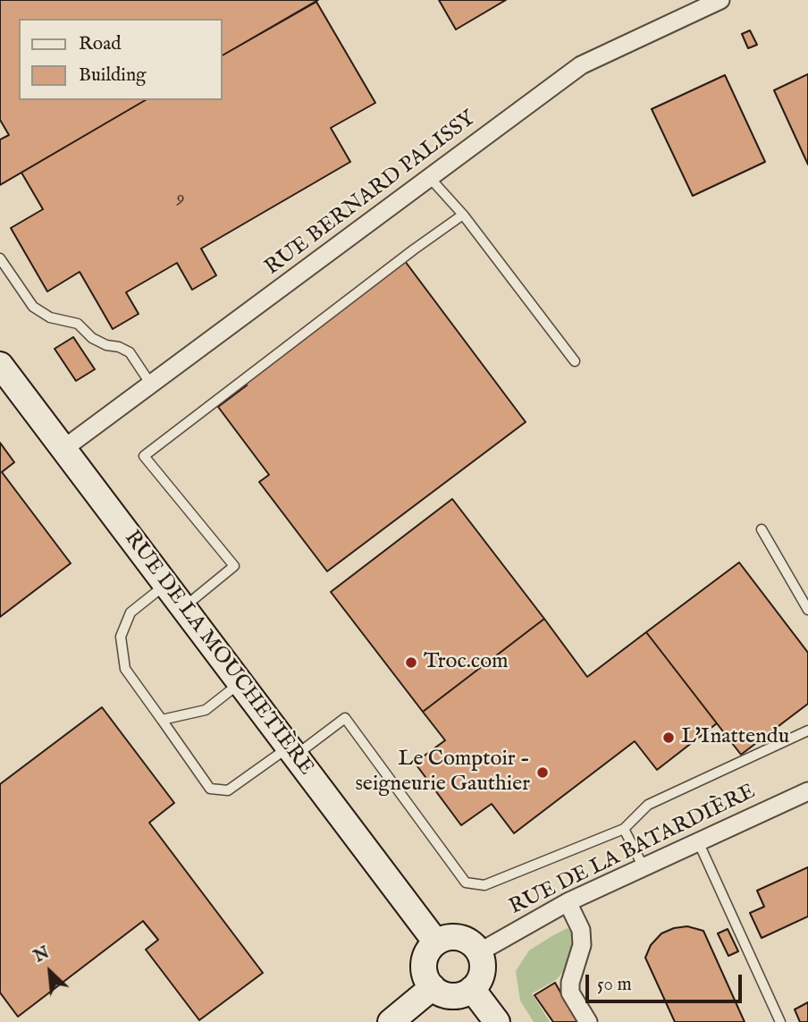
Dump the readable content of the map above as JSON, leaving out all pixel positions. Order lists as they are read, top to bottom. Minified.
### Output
{"streets":{"street":["RUE BERNARD PALISSY","RUE DE LA MOUCHETIÈRE","RUE DE LA BATARDIÈRE"]},"crossings":[["RUE BERNARD PALISSY","RUE DE LA MOUCHETIÈRE"],["RUE DE LA MOUCHETIÈRE","RUE DE LA BATARDIÈRE"]],"places":["Troc.com","L'Inattendu","Le Comptoir - seigneurie Gauthier"],"house_numbers":["9"],"legend":["Road","Building"],"scale_bar":"50 m","north":"top left"}
